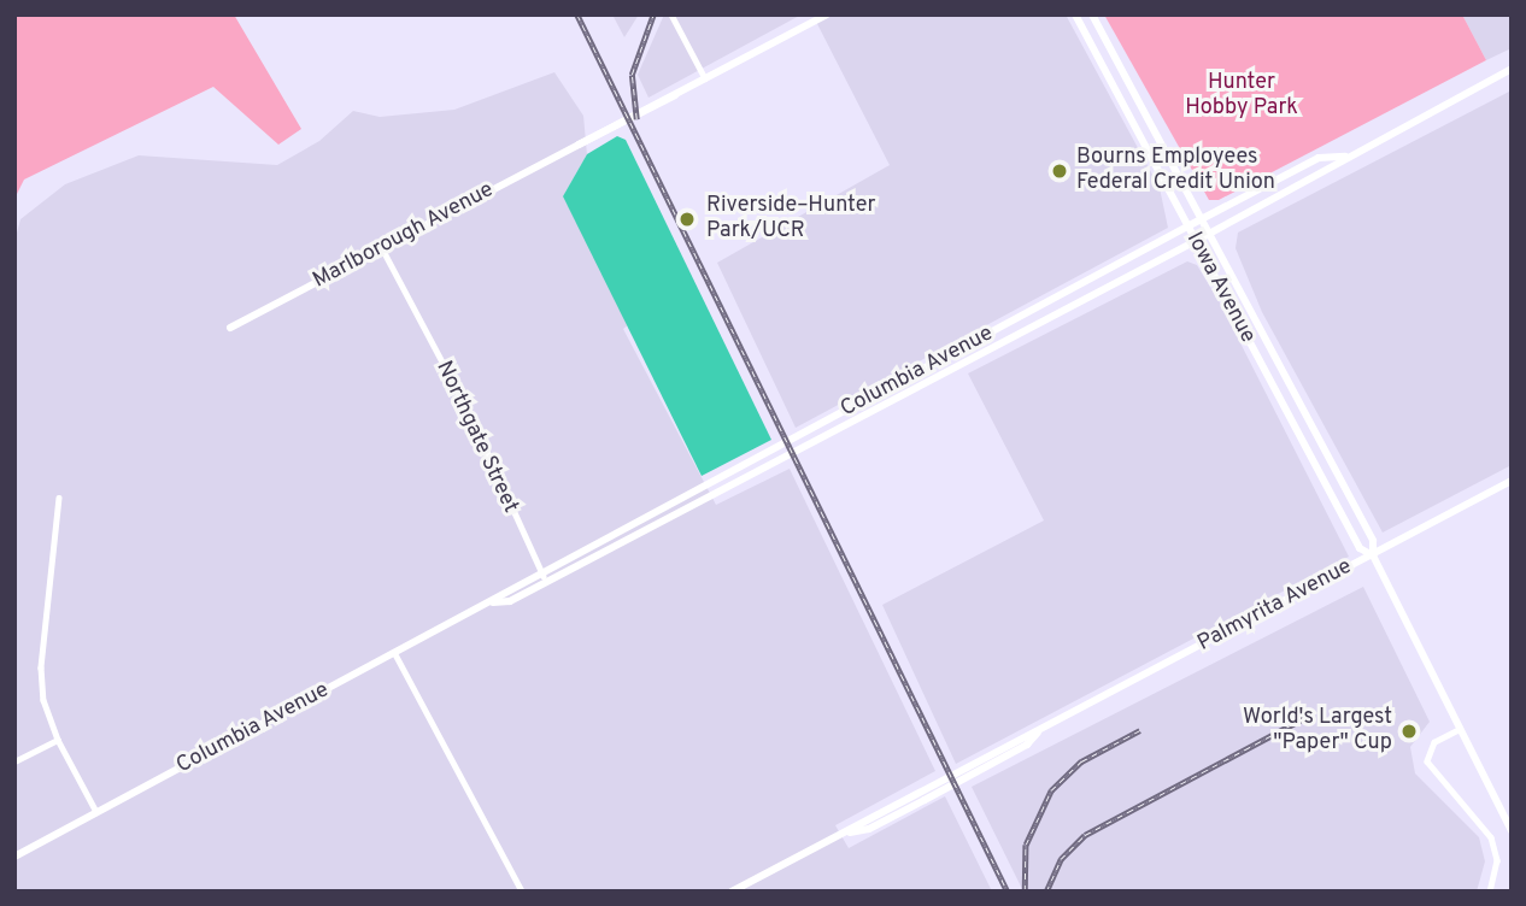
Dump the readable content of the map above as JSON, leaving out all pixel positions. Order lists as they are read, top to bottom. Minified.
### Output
{"streets":{"street":["Marlborough Avenue","Iowa Avenue","Columbia Avenue","Northgate Street","Palmyrita Avenue"]},"crossings":[["Marlborough Avenue","Northgate Street"],["Iowa Avenue","Columbia Avenue"],["Iowa Avenue","Palmyrita Avenue"],["Columbia Avenue","Northgate Street"]],"parks":["Hunter Hobby Park"],"places":["Bourns Employees Federal Credit Union","Riverside–Hunter Park/UCR","World's Largest \"Paper\" Cup"]}
